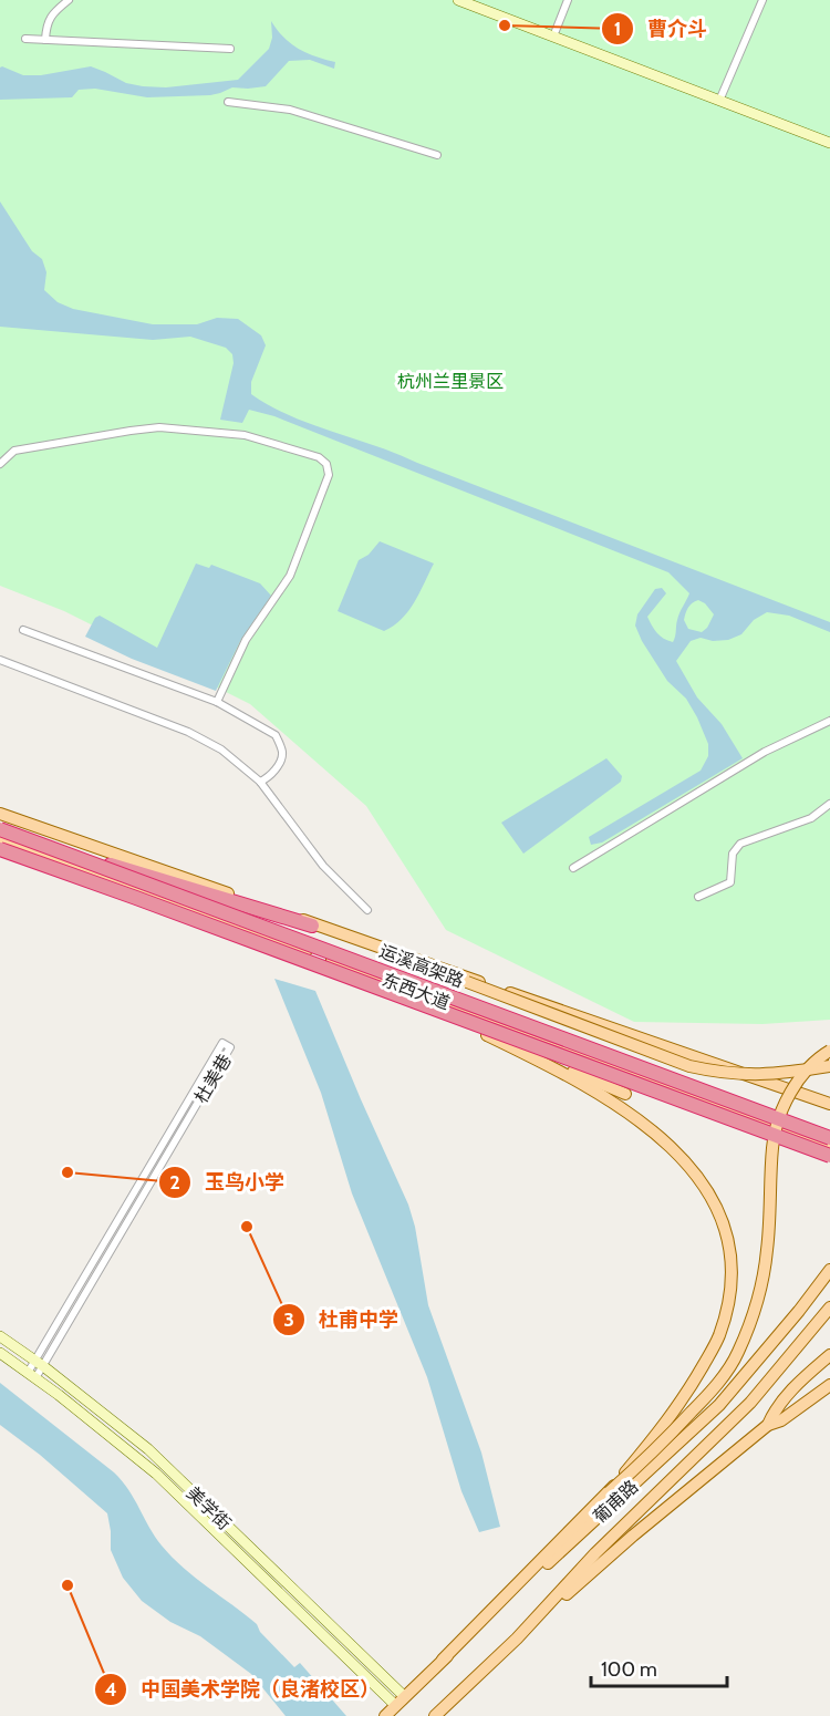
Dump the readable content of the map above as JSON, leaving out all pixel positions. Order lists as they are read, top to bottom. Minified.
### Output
{"streets":{"highway":["运溪高架路"],"main road":["东西大道","葡甫路"],"street":["杜美巷","美学街"]},"crossings":[["杜美巷","美学街"],["葡甫路","美学街"]],"parks":["杭州兰里景区"],"places":["曹介斗","玉鸟小学","杜甫中学","中国美术学院（良渚校区）"],"scale_bar":"100 m"}
